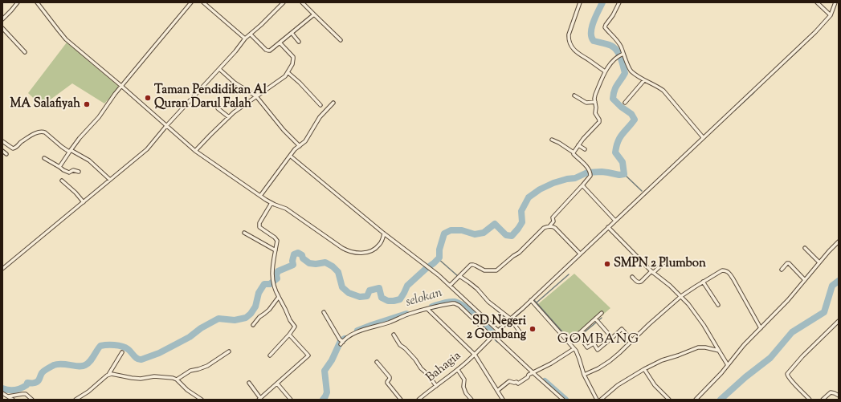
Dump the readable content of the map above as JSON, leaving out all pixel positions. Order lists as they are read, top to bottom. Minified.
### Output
{"streets":{"street":["Bahagia"]},"districts":["GOMBANG"],"water":["selokan"],"places":["Taman Pendidikan Al Quran Darul Falah","MA Salafiyah","SMPN 2 Plumbon","SD Negeri 2 Gombang"]}
